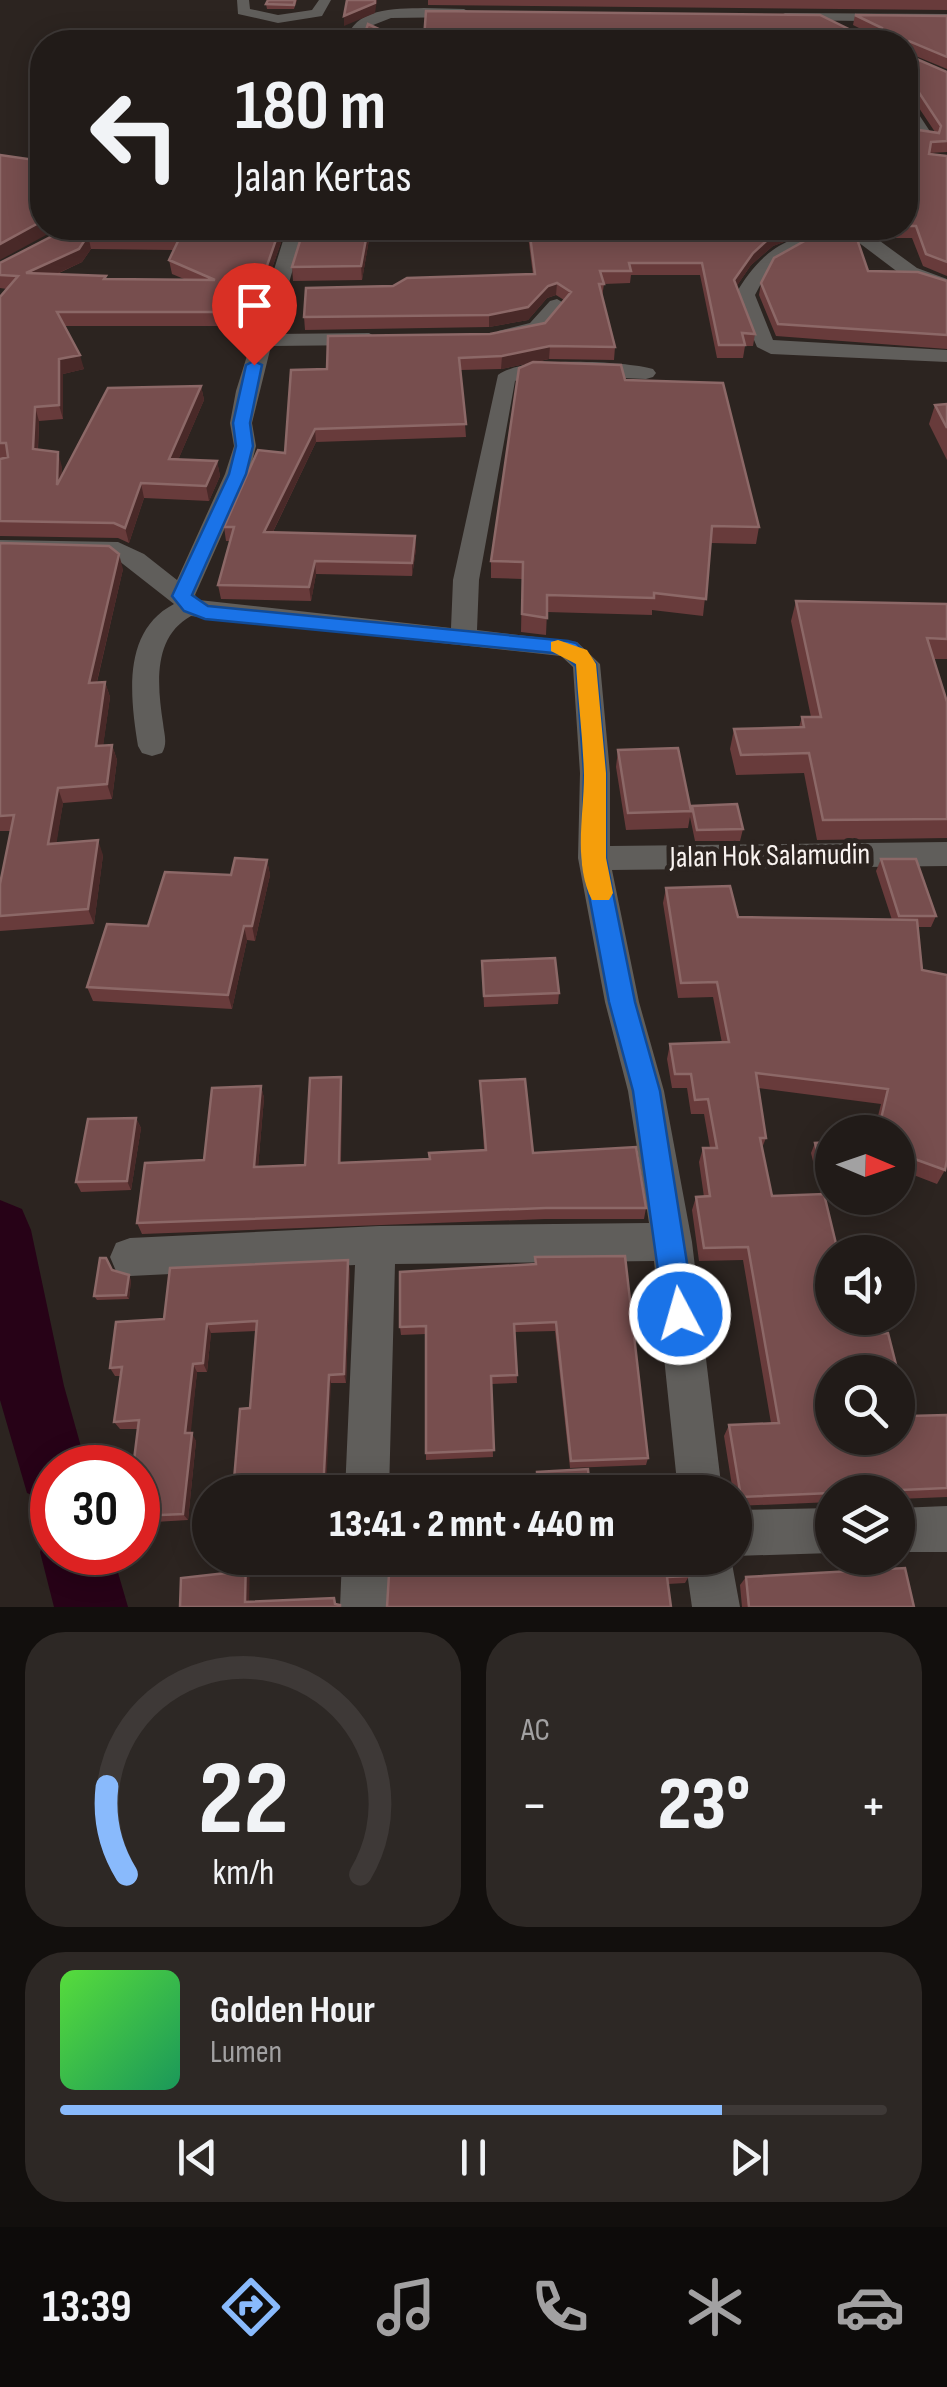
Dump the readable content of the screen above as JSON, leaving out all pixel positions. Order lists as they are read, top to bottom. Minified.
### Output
{"streets":{"street":["Jalan Hok Salamudin"]},"north":"right","page":{"turn":["180 m","Jalan Kertas"],"limit":"30","trip":"13:41 · 2 mnt · 440 m","tile":"AC","heat":["−","23°","+"],"song":["Golden Hour","Lumen"],"tabs":"13:39","gauge":["22","km/h"]}}
